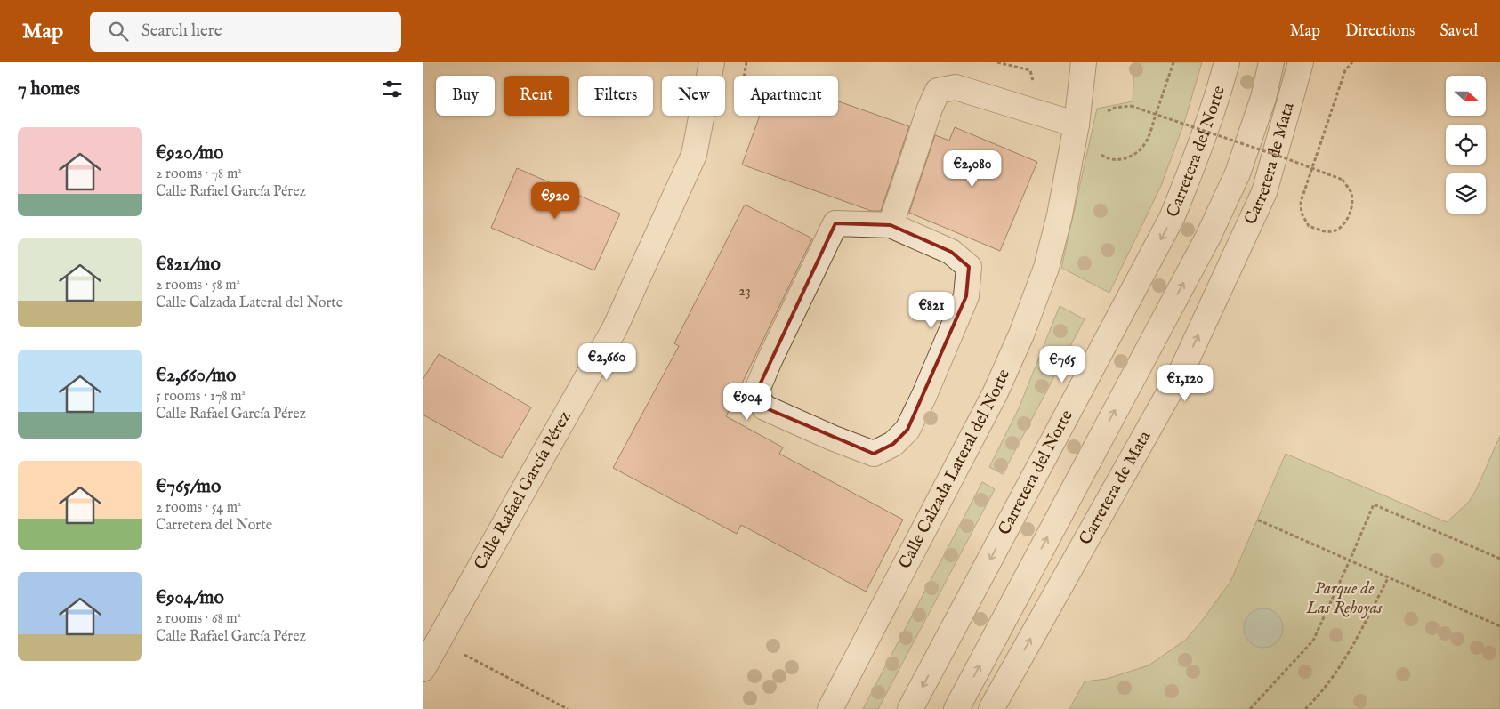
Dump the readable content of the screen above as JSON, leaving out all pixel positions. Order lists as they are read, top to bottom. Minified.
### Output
{"streets":{"street":["Carretera del Norte","Carretera de Mata","Calle Calzada Lateral del Norte","Calle Rafael García Pérez"]},"parks":["Parque de Las Rehoyas"],"house_numbers":["23"],"north":"right","page":{"header":"Map","search":"Search here","nav":["Map","Directions","Saved"],"heading":"7 homes","chip":["Buy","Rent","Filters","New","Apartment"],"list":[{"name":"€920/mo","note":"2 rooms · 78 m² · Calle Rafael García Pérez"},{"name":"€821/mo","note":"2 rooms · 58 m² · Calle Calzada Lateral del Norte"},{"name":"€2,660/mo","note":"5 rooms · 178 m² · Calle Rafael García Pérez"},{"name":"€765/mo","note":"2 rooms · 54 m² · Carretera del Norte"},{"name":"€904/mo","note":"2 rooms · 68 m² · Calle Rafael García Pérez"}],"price":["€2,080","€920","€821","€2,660","€765","€1,120","€904"]}}
